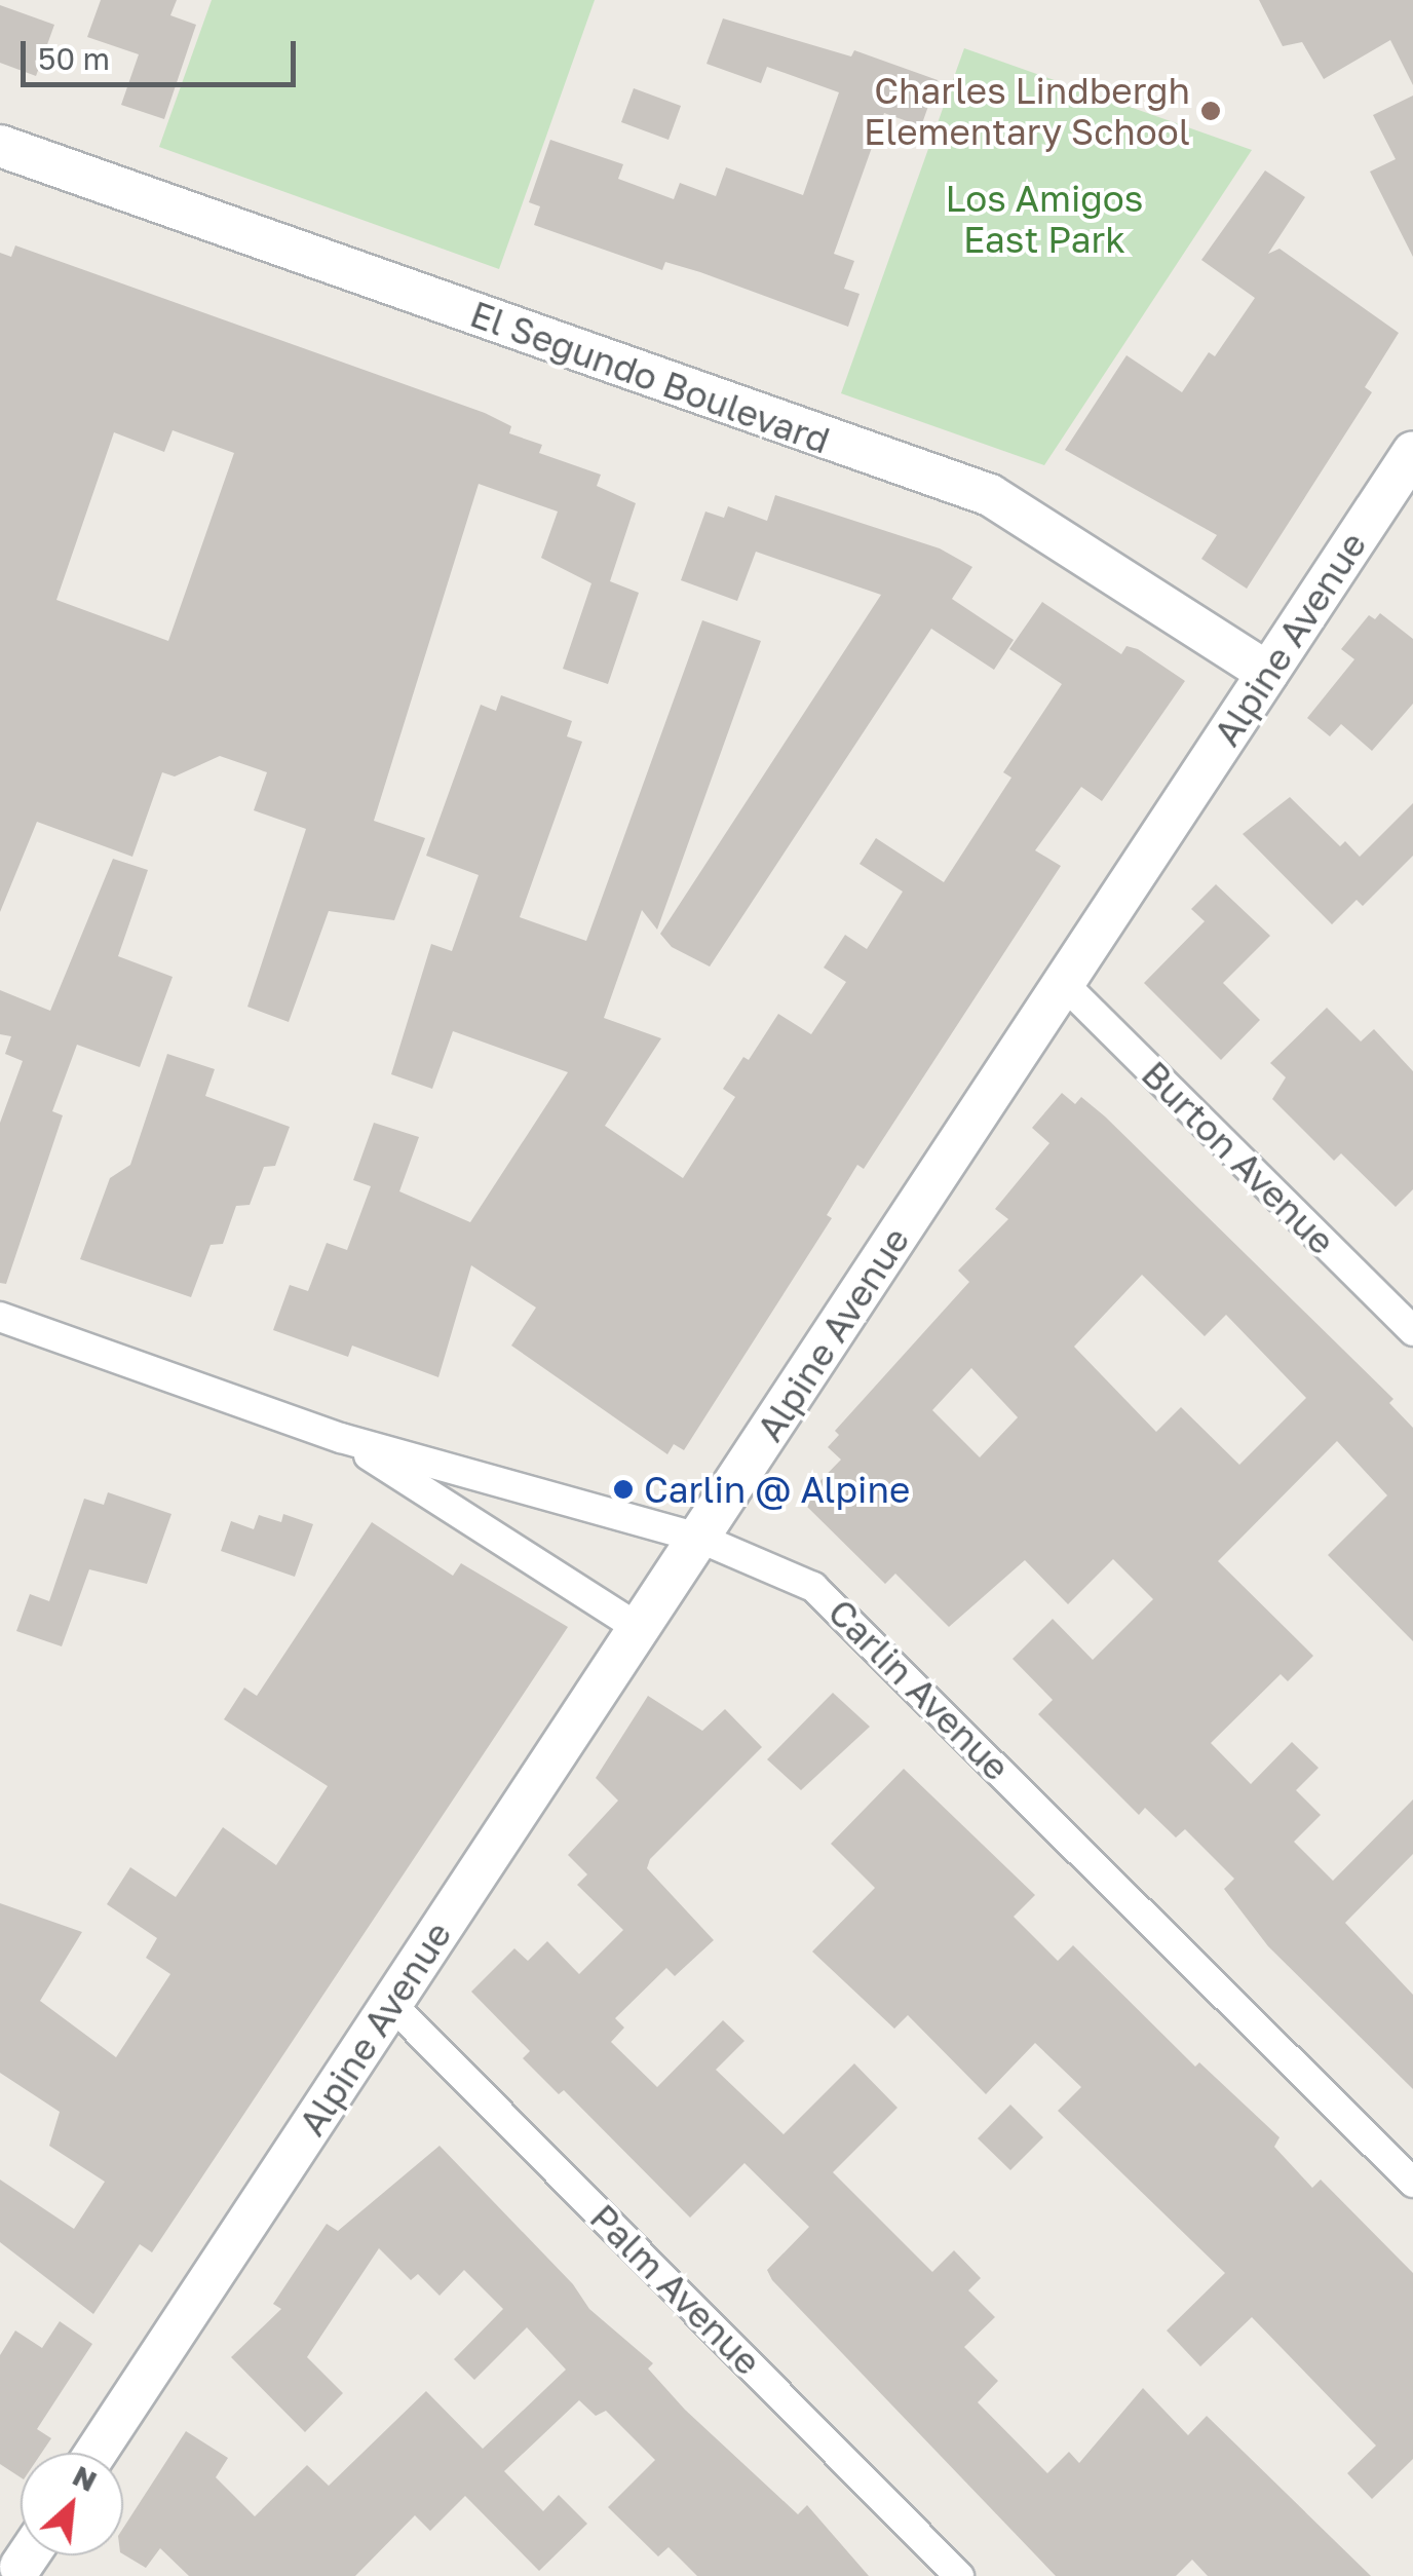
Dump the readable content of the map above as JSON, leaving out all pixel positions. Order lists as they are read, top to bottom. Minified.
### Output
{"streets":{"street":["El Segundo Boulevard","Alpine Avenue","Burton Avenue","Carlin Avenue","Palm Avenue"]},"crossings":[["El Segundo Boulevard","Alpine Avenue"],["Alpine Avenue","Burton Avenue"],["Alpine Avenue","Carlin Avenue"],["Alpine Avenue","Palm Avenue"]],"parks":["Los Amigos East Park"],"places":["Charles Lindbergh Elementary School","Carlin @ Alpine"],"scale_bar":"50 m","north":"top right"}
